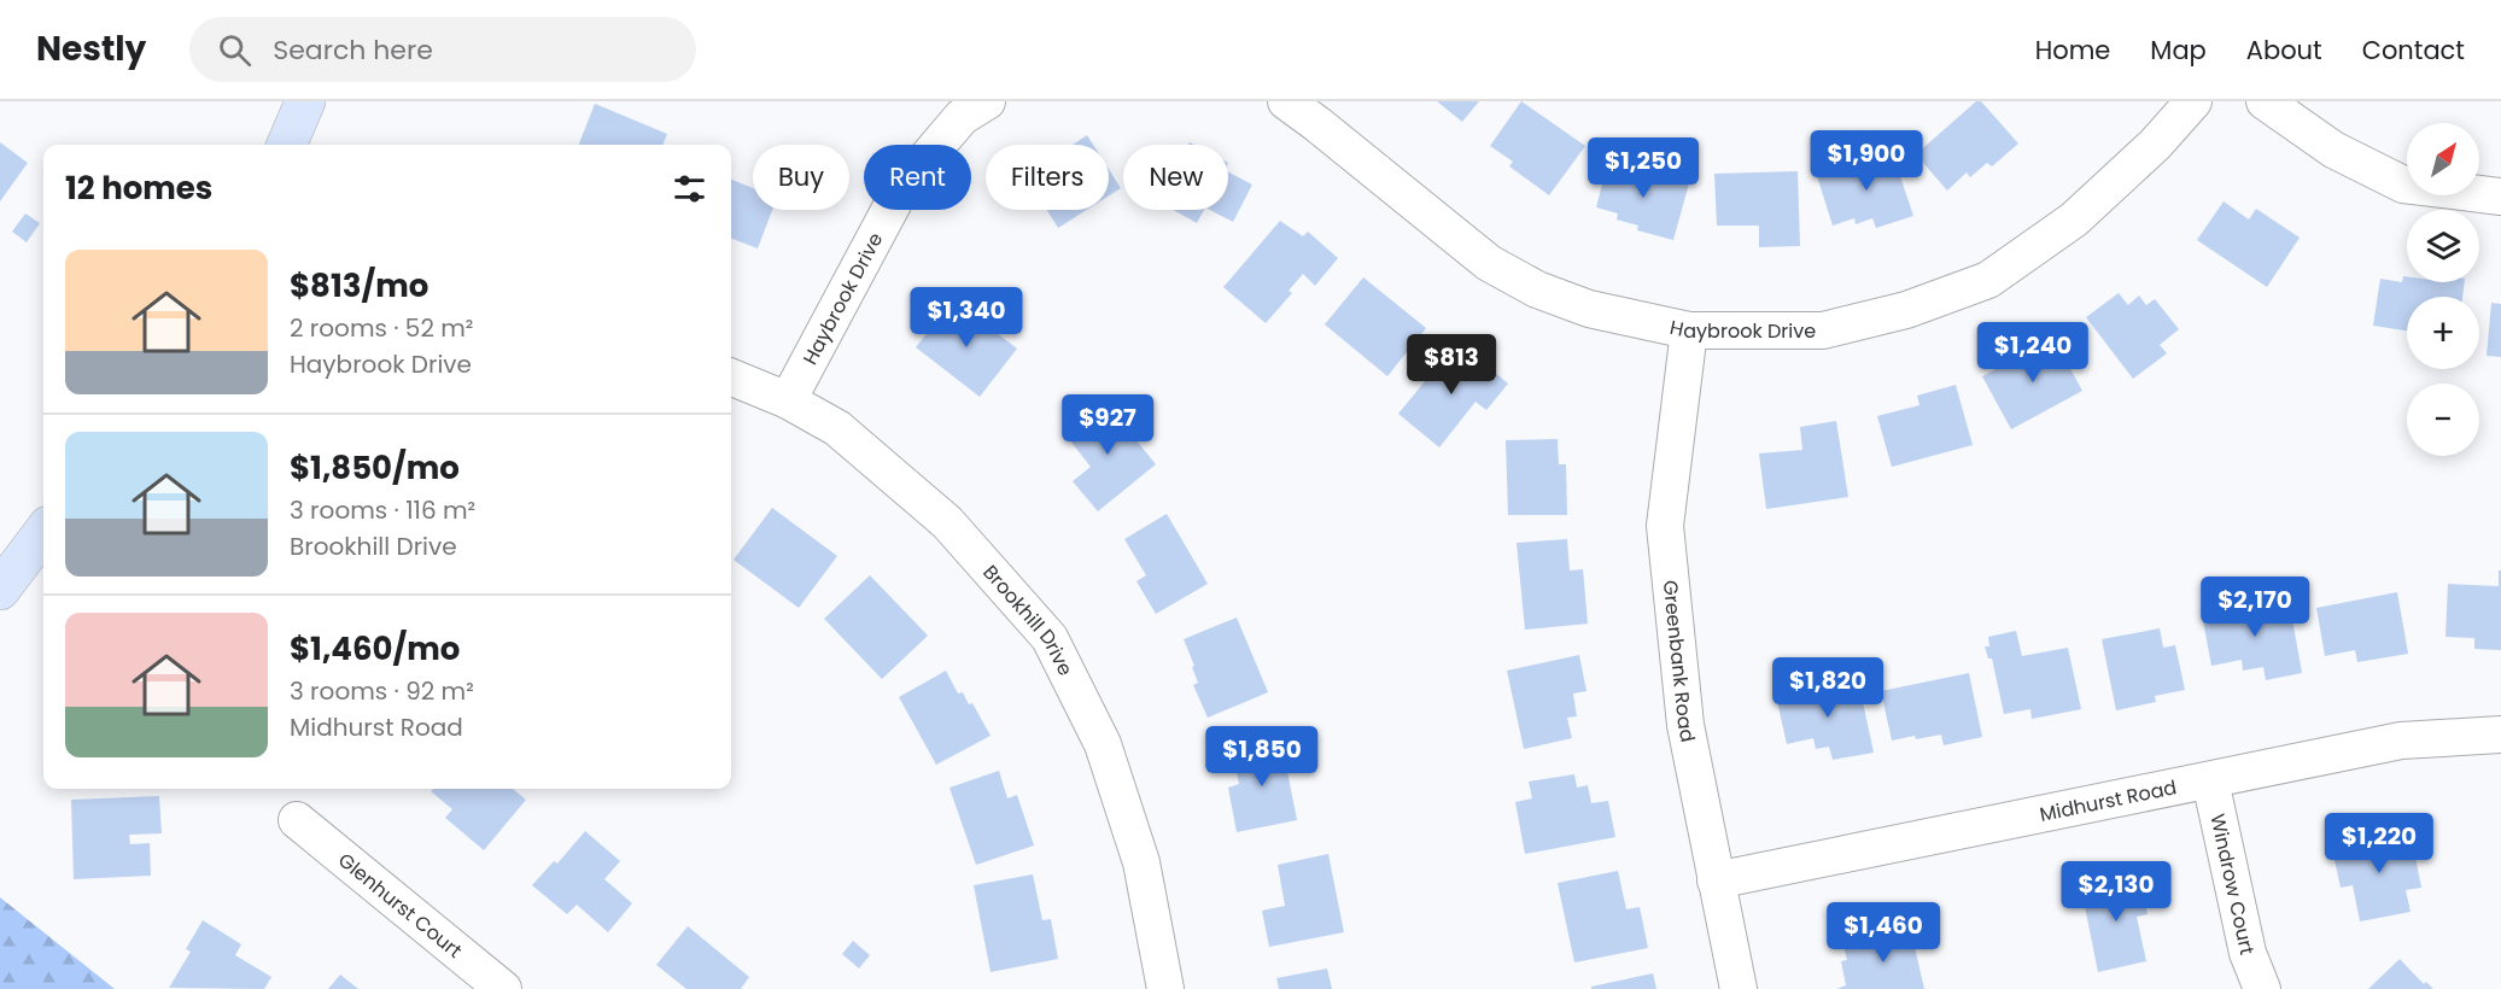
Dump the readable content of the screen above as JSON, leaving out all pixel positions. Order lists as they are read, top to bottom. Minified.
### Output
{"streets":{"street":["Haybrook Drive","Brookhill Drive","Greenbank Road","Midhurst Road","Windrow Court","Glenhurst Court"]},"crossings":[["Haybrook Drive","Brookhill Drive"],["Haybrook Drive","Greenbank Road"],["Greenbank Road","Midhurst Road"],["Midhurst Road","Windrow Court"]],"north":"top right","page":{"header":"Nestly","search":"Search here","nav":["Home","Map","About","Contact"],"map_buttons":["+","−"],"price":["$1,900","$1,250","$1,340","$1,240","$813","$927","$2,170","$1,820","$1,850","$1,220","$2,130","$1,460"],"chip":["Buy","Rent","Filters","New"],"heading":"12 homes","list":[{"name":"$813/mo","note":"2 rooms · 52 m² · Haybrook Drive"},{"name":"$1,850/mo","note":"3 rooms · 116 m² · Brookhill Drive"},{"name":"$1,460/mo","note":"3 rooms · 92 m² · Midhurst Road"}]}}
